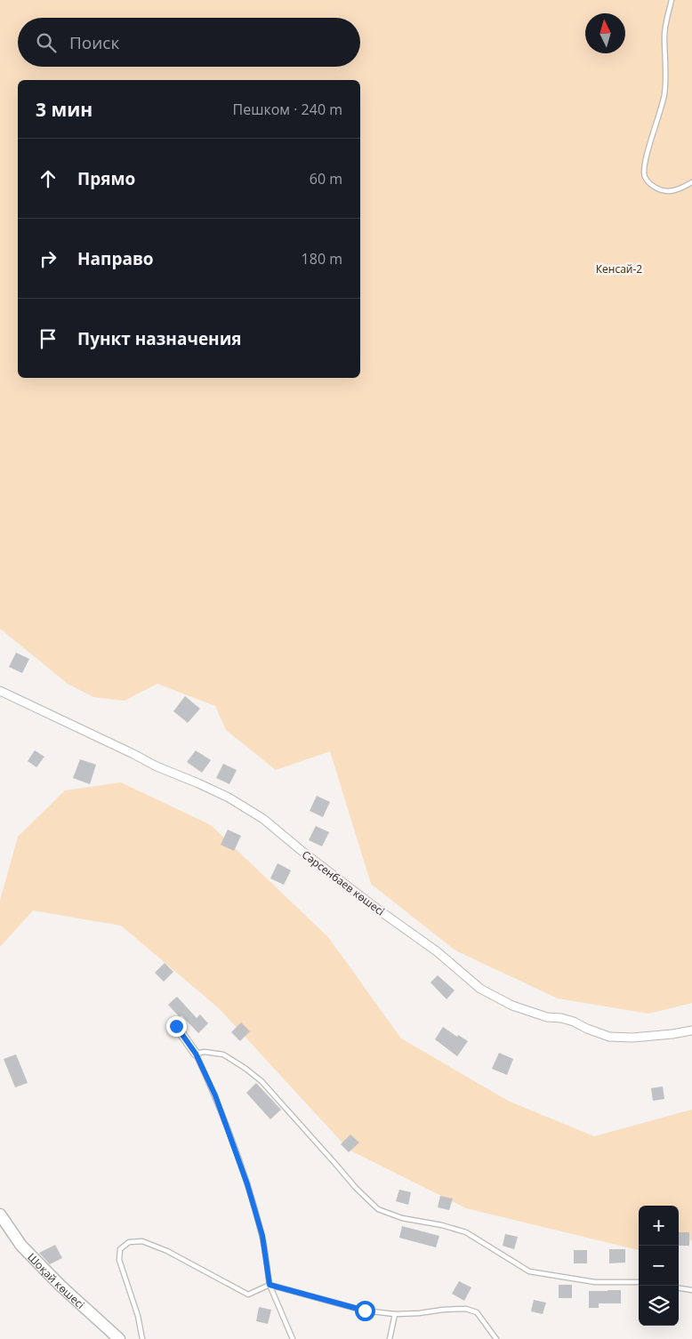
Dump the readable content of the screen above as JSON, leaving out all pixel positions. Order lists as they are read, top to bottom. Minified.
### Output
{"streets":{"street":["Сәрсенбаев көшесі","Шоқай көшесі"]},"parks":["Кенсай-2"],"north":"top","page":{"search":"Поиск","heading":["3 мин","Пешком · 240 m"],"list":[["Прямо","60 m"],["Направо","180 m"],"Пункт назначения"],"map_buttons":["+","−"]}}
